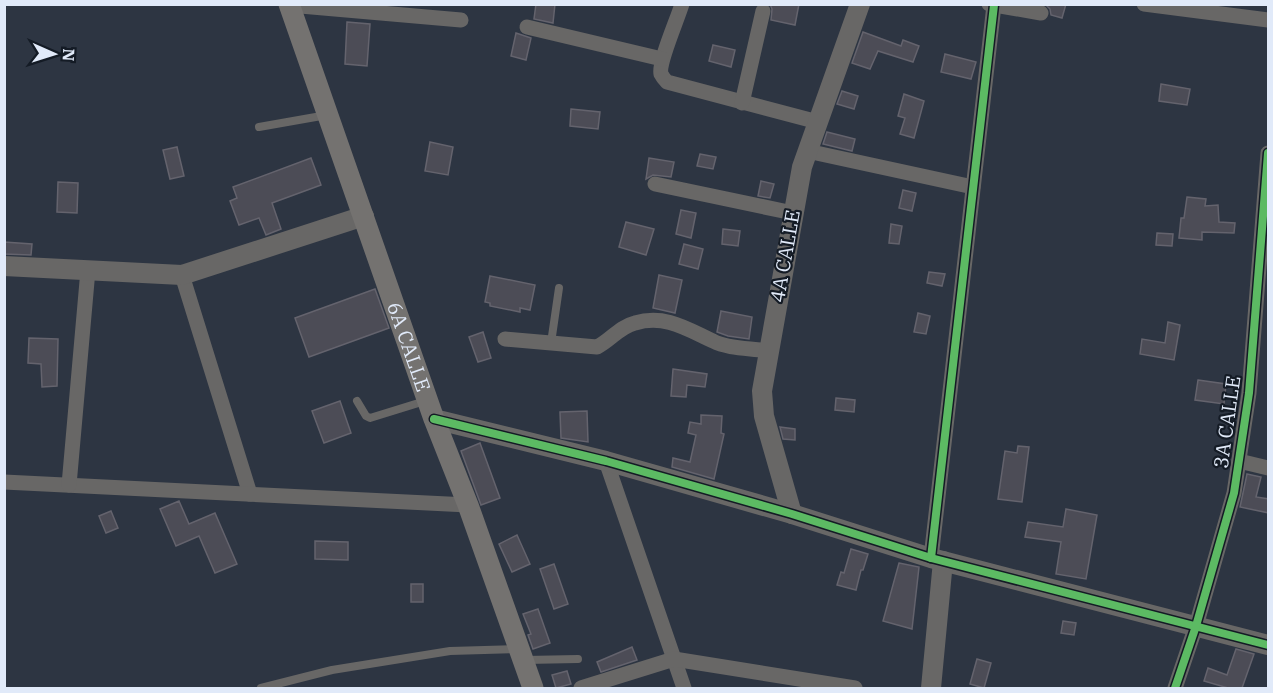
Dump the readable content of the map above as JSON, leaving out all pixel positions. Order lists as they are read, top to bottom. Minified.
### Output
{"streets":{"main road":["6A CALLE"],"street":["4A CALLE","3A CALLE"]},"north":"right"}
